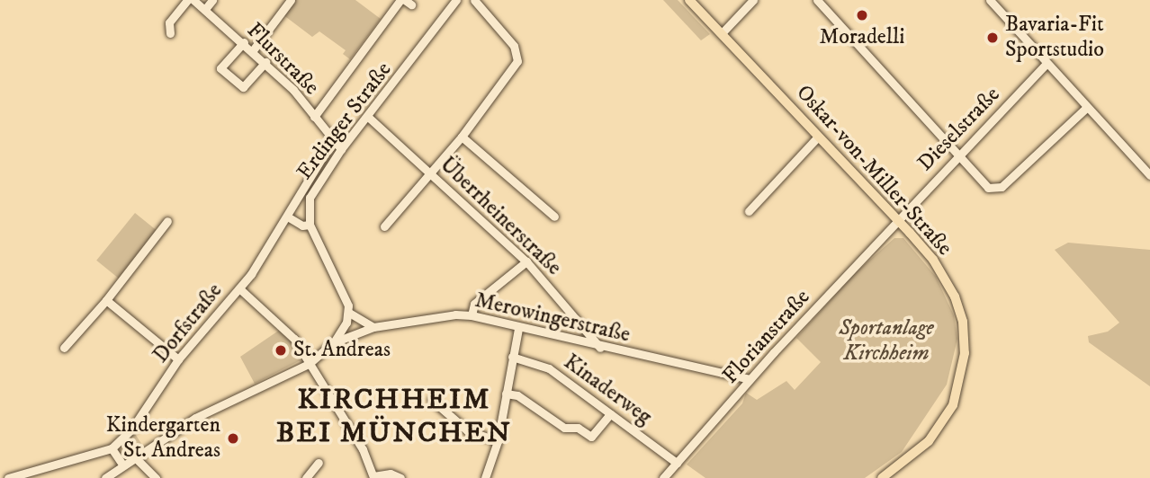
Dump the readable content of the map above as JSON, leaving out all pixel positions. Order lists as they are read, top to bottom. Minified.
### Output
{"streets":{"main road":["Oskar-von-Miller-Straße"],"street":["Flurstraße","Erdinger Straße","Dieselstraße","Überrheinerstraße","Merowingerstraße","Dorfstraße","Florianstraße","Kinaderweg"]},"crossings":[["Flurstraße","Erdinger Straße"],["Flurstraße","Dorfstraße"],["Erdinger Straße","Überrheinerstraße"],["Erdinger Straße","Dorfstraße"],["Dieselstraße","Oskar-von-Miller-Straße"],["Dieselstraße","Florianstraße"],["Oskar-von-Miller-Straße","Florianstraße"],["Überrheinerstraße","Merowingerstraße"],["Merowingerstraße","Florianstraße"],["Florianstraße","Kinaderweg"]],"districts":["KIRCHHEIM BEI MÜNCHEN"],"parks":["Sportanlage Kirchheim"],"places":["Moradelli","Bavaria-Fit Sportstudio","St. Andreas","Kindergarten St. Andreas"]}
